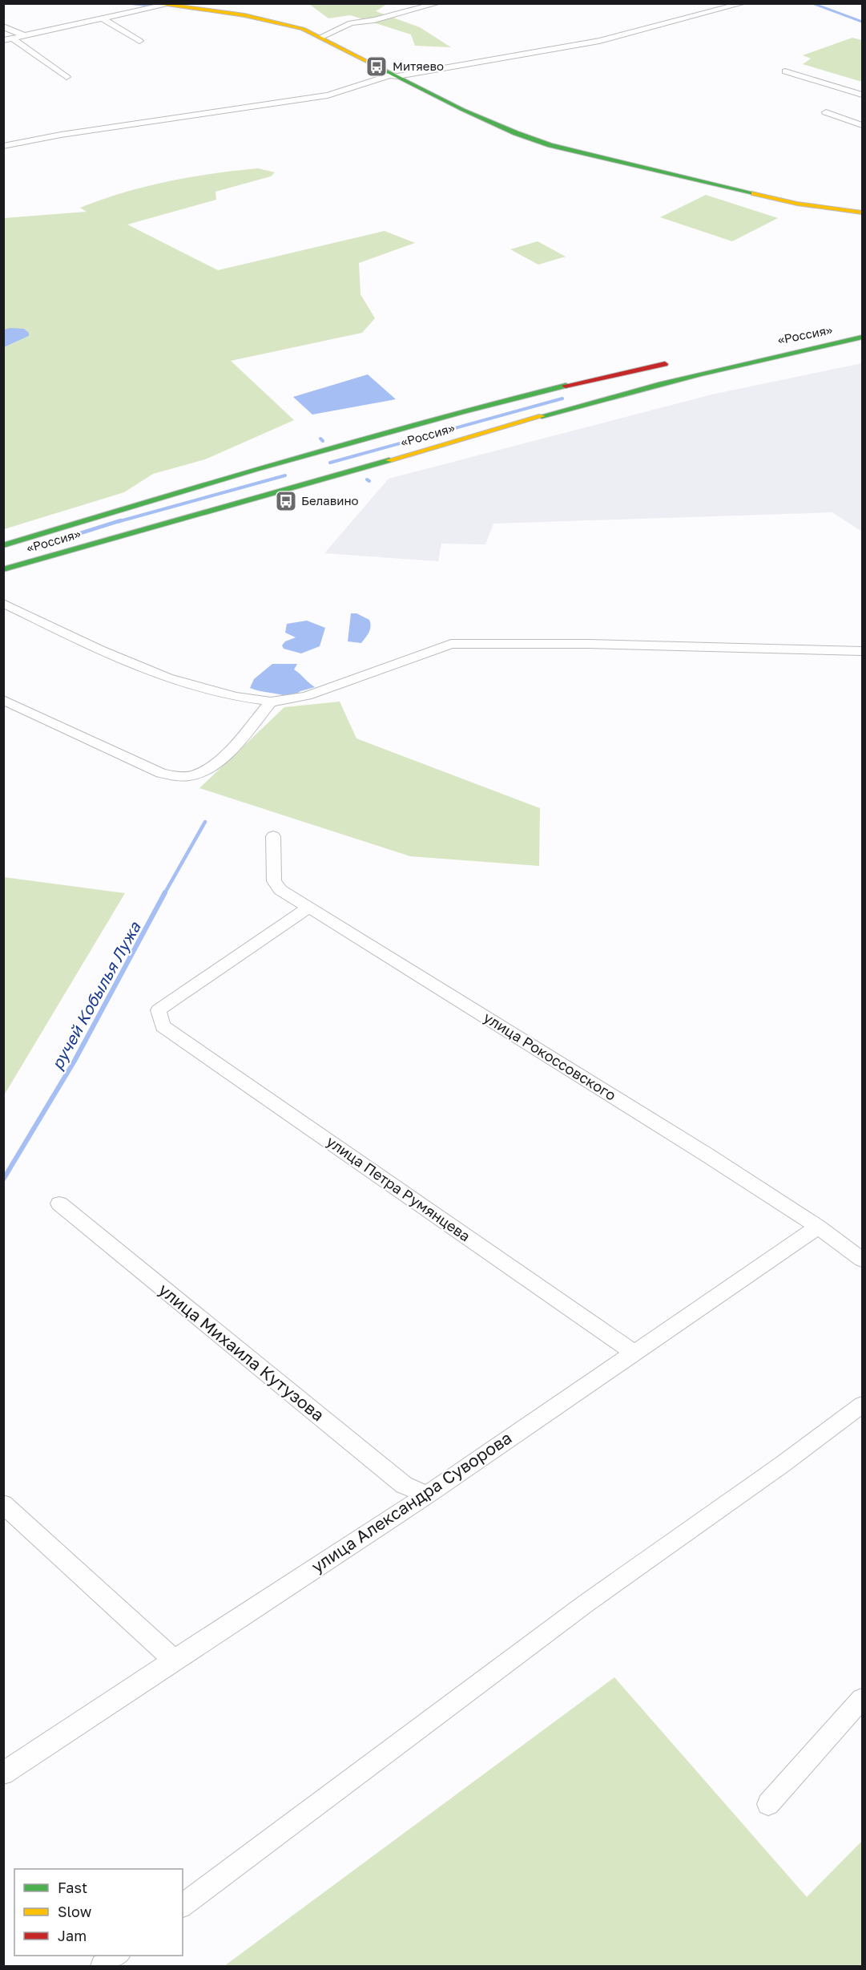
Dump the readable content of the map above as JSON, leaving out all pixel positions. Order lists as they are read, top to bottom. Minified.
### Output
{"streets":{"main road":["«Россия»"],"street":["улица Рокоссовского","улица Петра Румянцева","улица Михаила Кутузова","улица Александра Суворова"]},"crossings":[["улица Рокоссовского","улица Петра Румянцева"],["улица Рокоссовского","улица Александра Суворова"],["улица Петра Румянцева","улица Александра Суворова"],["улица Михаила Кутузова","улица Александра Суворова"]],"water":["ручей Кобылья Лужа"],"places":{"bus stop":["Митяево","Белавино"]},"legend":["Fast","Slow","Jam"]}
